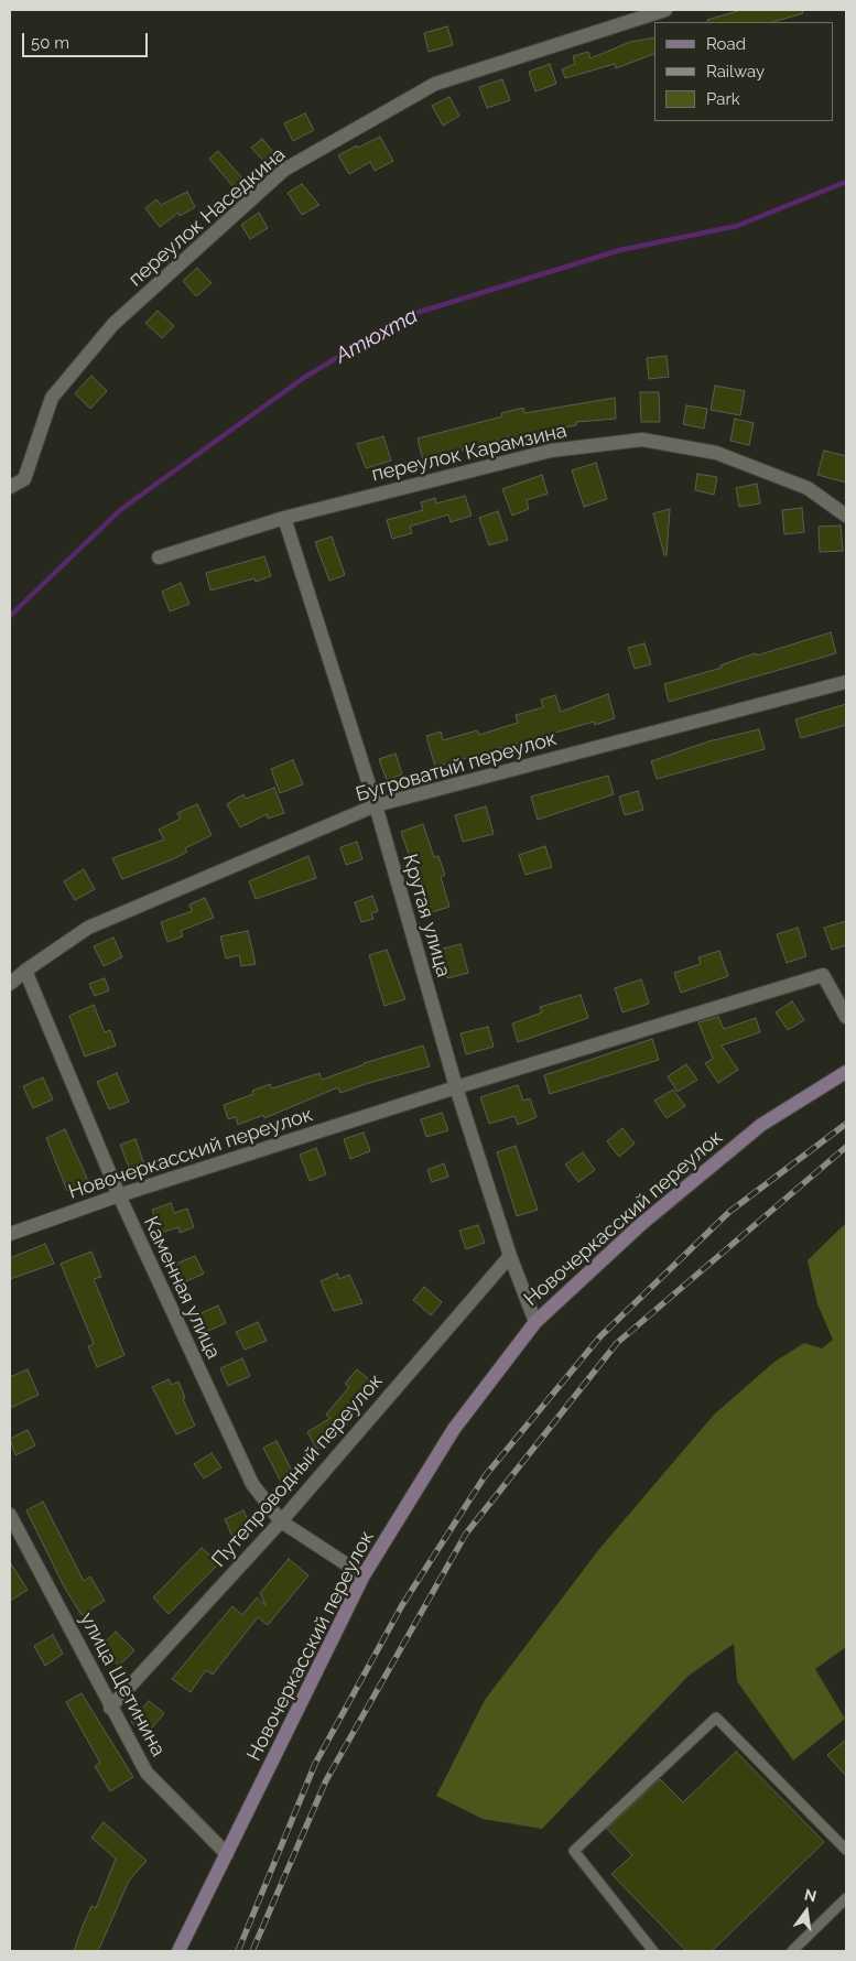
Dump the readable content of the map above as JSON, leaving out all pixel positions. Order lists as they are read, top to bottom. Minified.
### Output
{"streets":{"main road":["Новочеркасский переулок"],"street":["переулок Наседкина","переулок Карамзина","Бугроватый переулок","Крутая улица","Каменная улица","Путепроводный переулок","улица Щетинина"]},"crossings":[["переулок Карамзина","Крутая улица"],["Бугроватый переулок","Крутая улица"],["Бугроватый переулок","Каменная улица"],["Крутая улица","Новочеркасский переулок"],["Крутая улица","Путепроводный переулок"],["Новочеркасский переулок","Каменная улица"],["Новочеркасский переулок","улица Щетинина"],["Каменная улица","Путепроводный переулок"],["Путепроводный переулок","улица Щетинина"]],"water":["Атюхта"],"legend":["Road","Railway","Park"],"scale_bar":"50 m","north":"top"}
